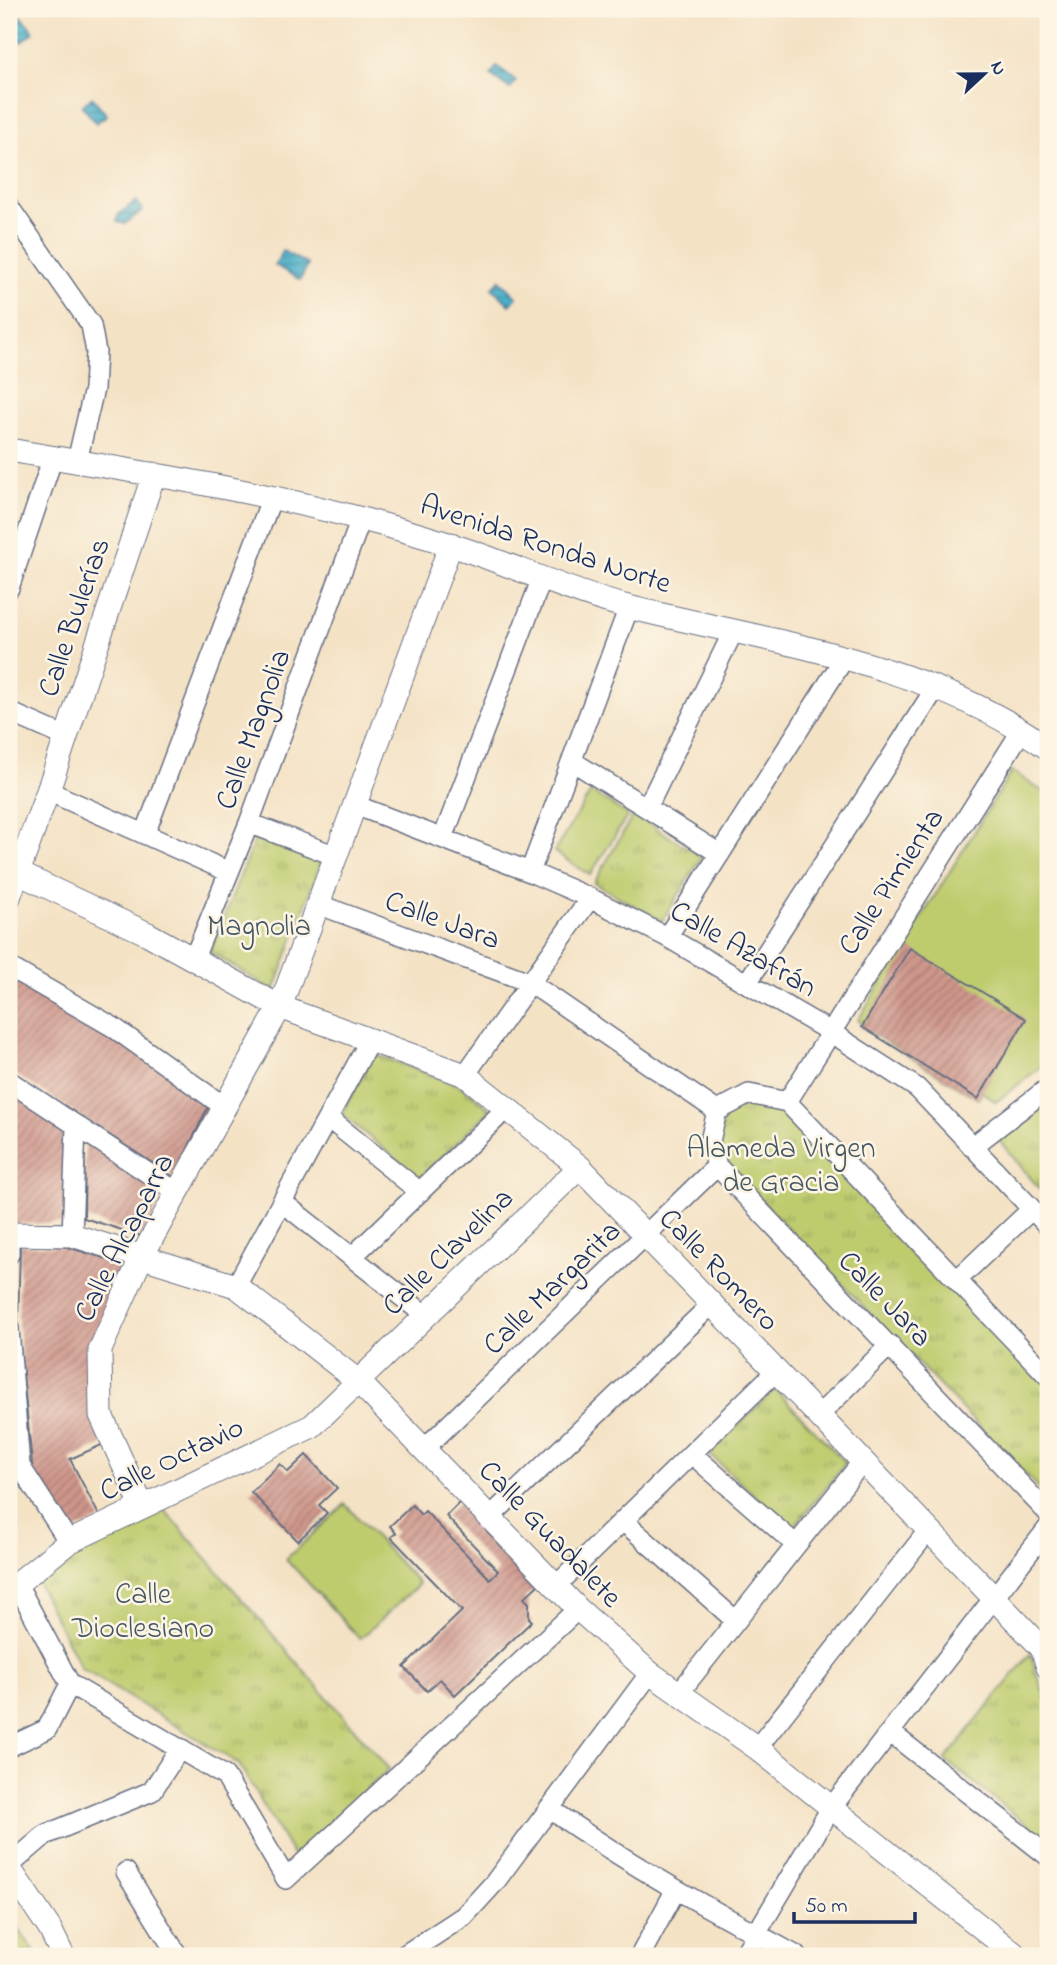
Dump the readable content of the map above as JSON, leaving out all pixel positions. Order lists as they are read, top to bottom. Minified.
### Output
{"streets":{"street":["Avenida Ronda Norte","Calle Bulerías","Calle Magnolia","Calle Pimienta","Calle Jara","Calle Azafrán","Calle Alcaparra","Calle Clavelina","Calle Romero","Calle Margarita","Calle Octavio","Calle Guadalete"]},"crossings":[["Avenida Ronda Norte","Calle Bulerías"],["Avenida Ronda Norte","Calle Magnolia"],["Avenida Ronda Norte","Calle Pimienta"],["Avenida Ronda Norte","Calle Alcaparra"],["Calle Bulerías","Calle Romero"],["Calle Magnolia","Calle Romero"],["Calle Pimienta","Calle Azafrán"],["Calle Jara","Calle Alcaparra"],["Calle Jara","Calle Margarita"],["Calle Azafrán","Calle Alcaparra"],["Calle Alcaparra","Calle Romero"],["Calle Alcaparra","Calle Octavio"],["Calle Alcaparra","Calle Guadalete"],["Calle Clavelina","Calle Romero"],["Calle Clavelina","Calle Octavio"],["Calle Clavelina","Calle Guadalete"],["Calle Romero","Calle Margarita"],["Calle Margarita","Calle Guadalete"],["Calle Octavio","Calle Guadalete"]],"parks":["Magnolia","Alameda Virgen de Gracia","Calle Dioclesiano"],"scale_bar":"50 m","north":"right"}
